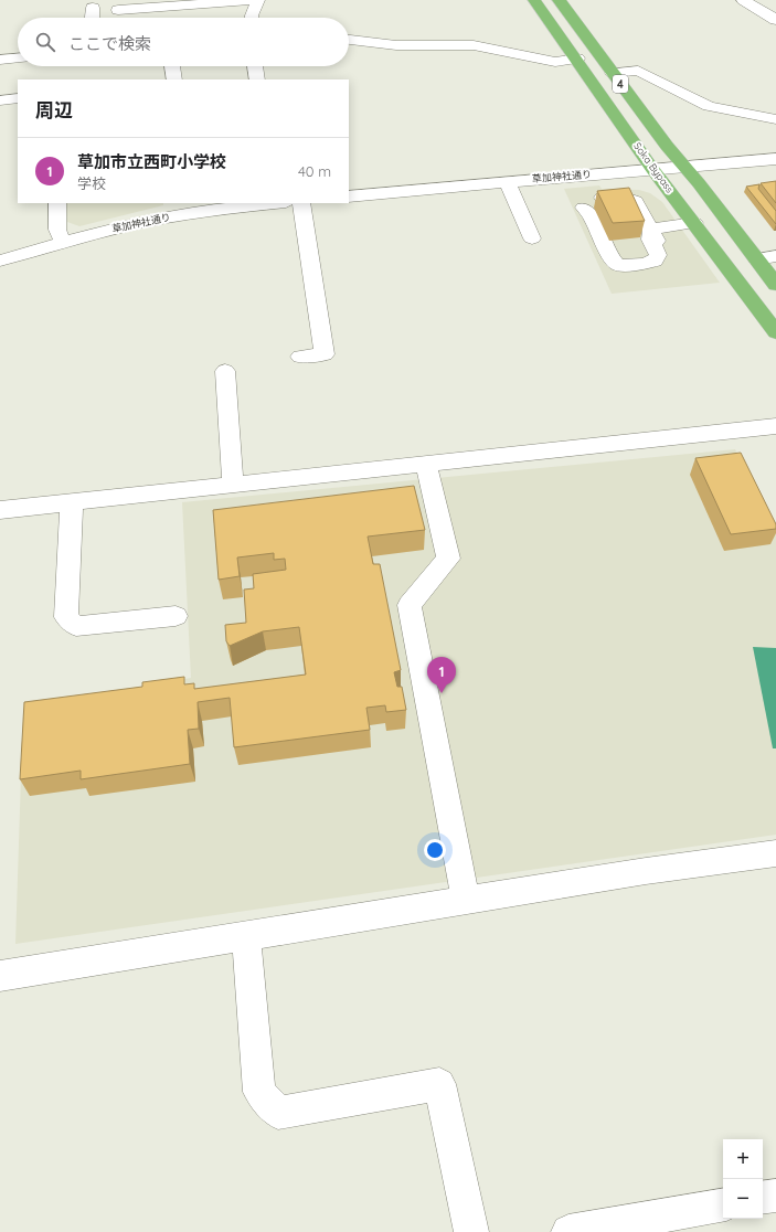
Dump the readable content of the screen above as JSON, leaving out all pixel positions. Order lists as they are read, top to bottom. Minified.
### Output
{"streets":{"highway":["4","Soka Bypass"],"street":["草加神社通り"]},"crossings":[["Soka Bypass","草加神社通り"]],"page":{"search":"ここで検索","heading":"周辺","list":[{"mark":"1","name":"草加市立西町小学校","note":"学校","value":"40 m"}],"pins":"1","map_buttons":["+","−"]}}
